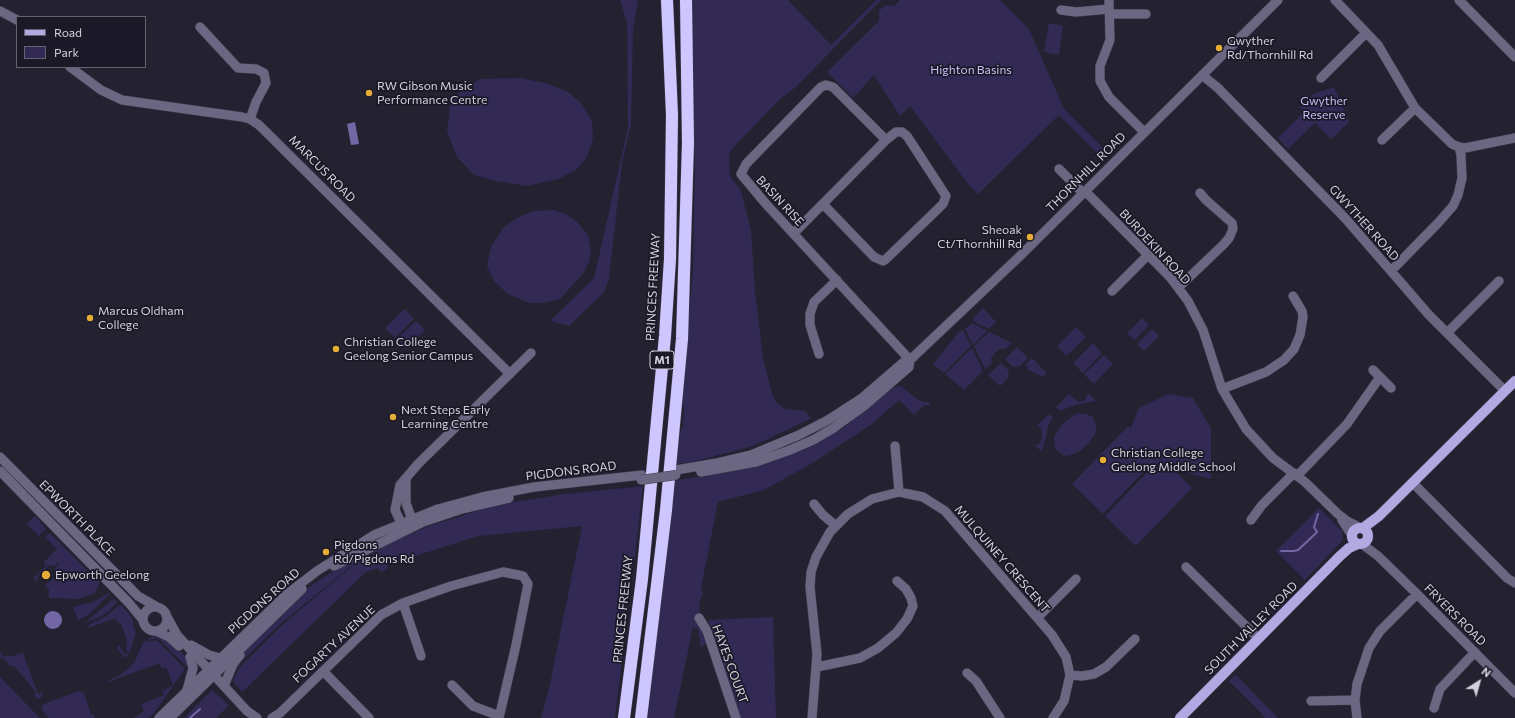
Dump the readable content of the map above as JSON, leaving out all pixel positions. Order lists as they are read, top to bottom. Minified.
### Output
{"streets":{"highway":["PRINCES FREEWAY","M1"],"main road":["SOUTH VALLEY ROAD"],"street":["MARCUS ROAD","THORNHILL ROAD","BASIN RISE","GWYTHER ROAD","BURDEKIN ROAD","PIGDONS ROAD","EPWORTH PLACE","MULQUINEY CRESCENT","FRYERS ROAD","FOGARTY AVENUE","HAYES COURT"]},"crossings":[["THORNHILL ROAD","BASIN RISE"],["THORNHILL ROAD","GWYTHER ROAD"],["THORNHILL ROAD","BURDEKIN ROAD"],["THORNHILL ROAD","PIGDONS ROAD"],["GWYTHER ROAD","SOUTH VALLEY ROAD"],["BURDEKIN ROAD","FRYERS ROAD"],["BURDEKIN ROAD","SOUTH VALLEY ROAD"],["FRYERS ROAD","SOUTH VALLEY ROAD"]],"parks":["Highton Basins","Gwyther Reserve"],"places":["Gwyther Rd/Thornhill Rd","RW Gibson Music Performance Centre","Sheoak Ct/Thornhill Rd","Marcus Oldham College","Christian College Geelong Senior Campus","Next Steps Early Learning Centre","Christian College Geelong Middle School","Pigdons Rd/Pigdons Rd","Epworth Geelong"],"legend":["Road","Park"],"north":"top right"}
